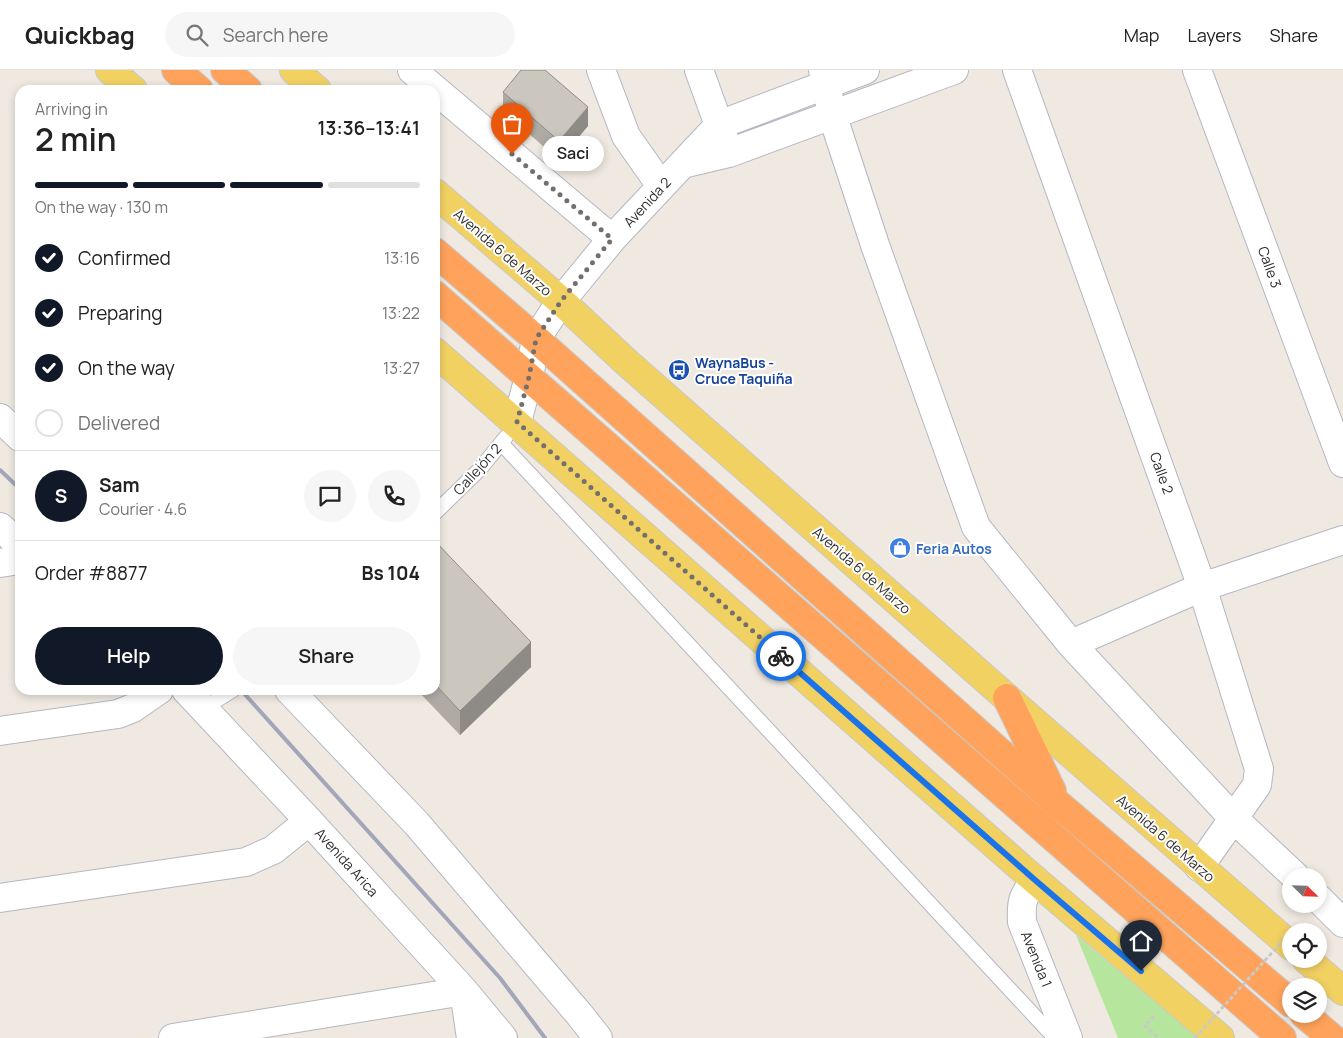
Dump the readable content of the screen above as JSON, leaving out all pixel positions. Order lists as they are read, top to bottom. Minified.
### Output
{"streets":{"main road":["Avenida 6 de Marzo"],"street":["Avenida 2","Calle 3","Calle 2","Avenida Arica","Avenida 1"],"lane":["Callejón 2"]},"crossings":[["Avenida 2","Avenida 6 de Marzo"],["Avenida 2","Callejón 2"],["Avenida 6 de Marzo","Calle 2"]],"places":{"other":["Saci"],"bus stop":["WaynaBus - Cruce Taquiña"],"shop":["Feria Autos"]},"north":"bottom right","page":{"header":"Quickbag","search":"Search here","nav":["Map","Layers","Share"],"heading":["2 min","Arriving in","13:36–13:41"],"panel":["Sam","Courier · 4.6","Order #8877","Bs 104"],"bubble":"Saci","bar":"On the way · 130 m","list":[["Confirmed","13:16"],["Preparing","13:22"],["On the way","13:27"],"Delivered"],"round":"S","buttons":["Help","Share"]}}
